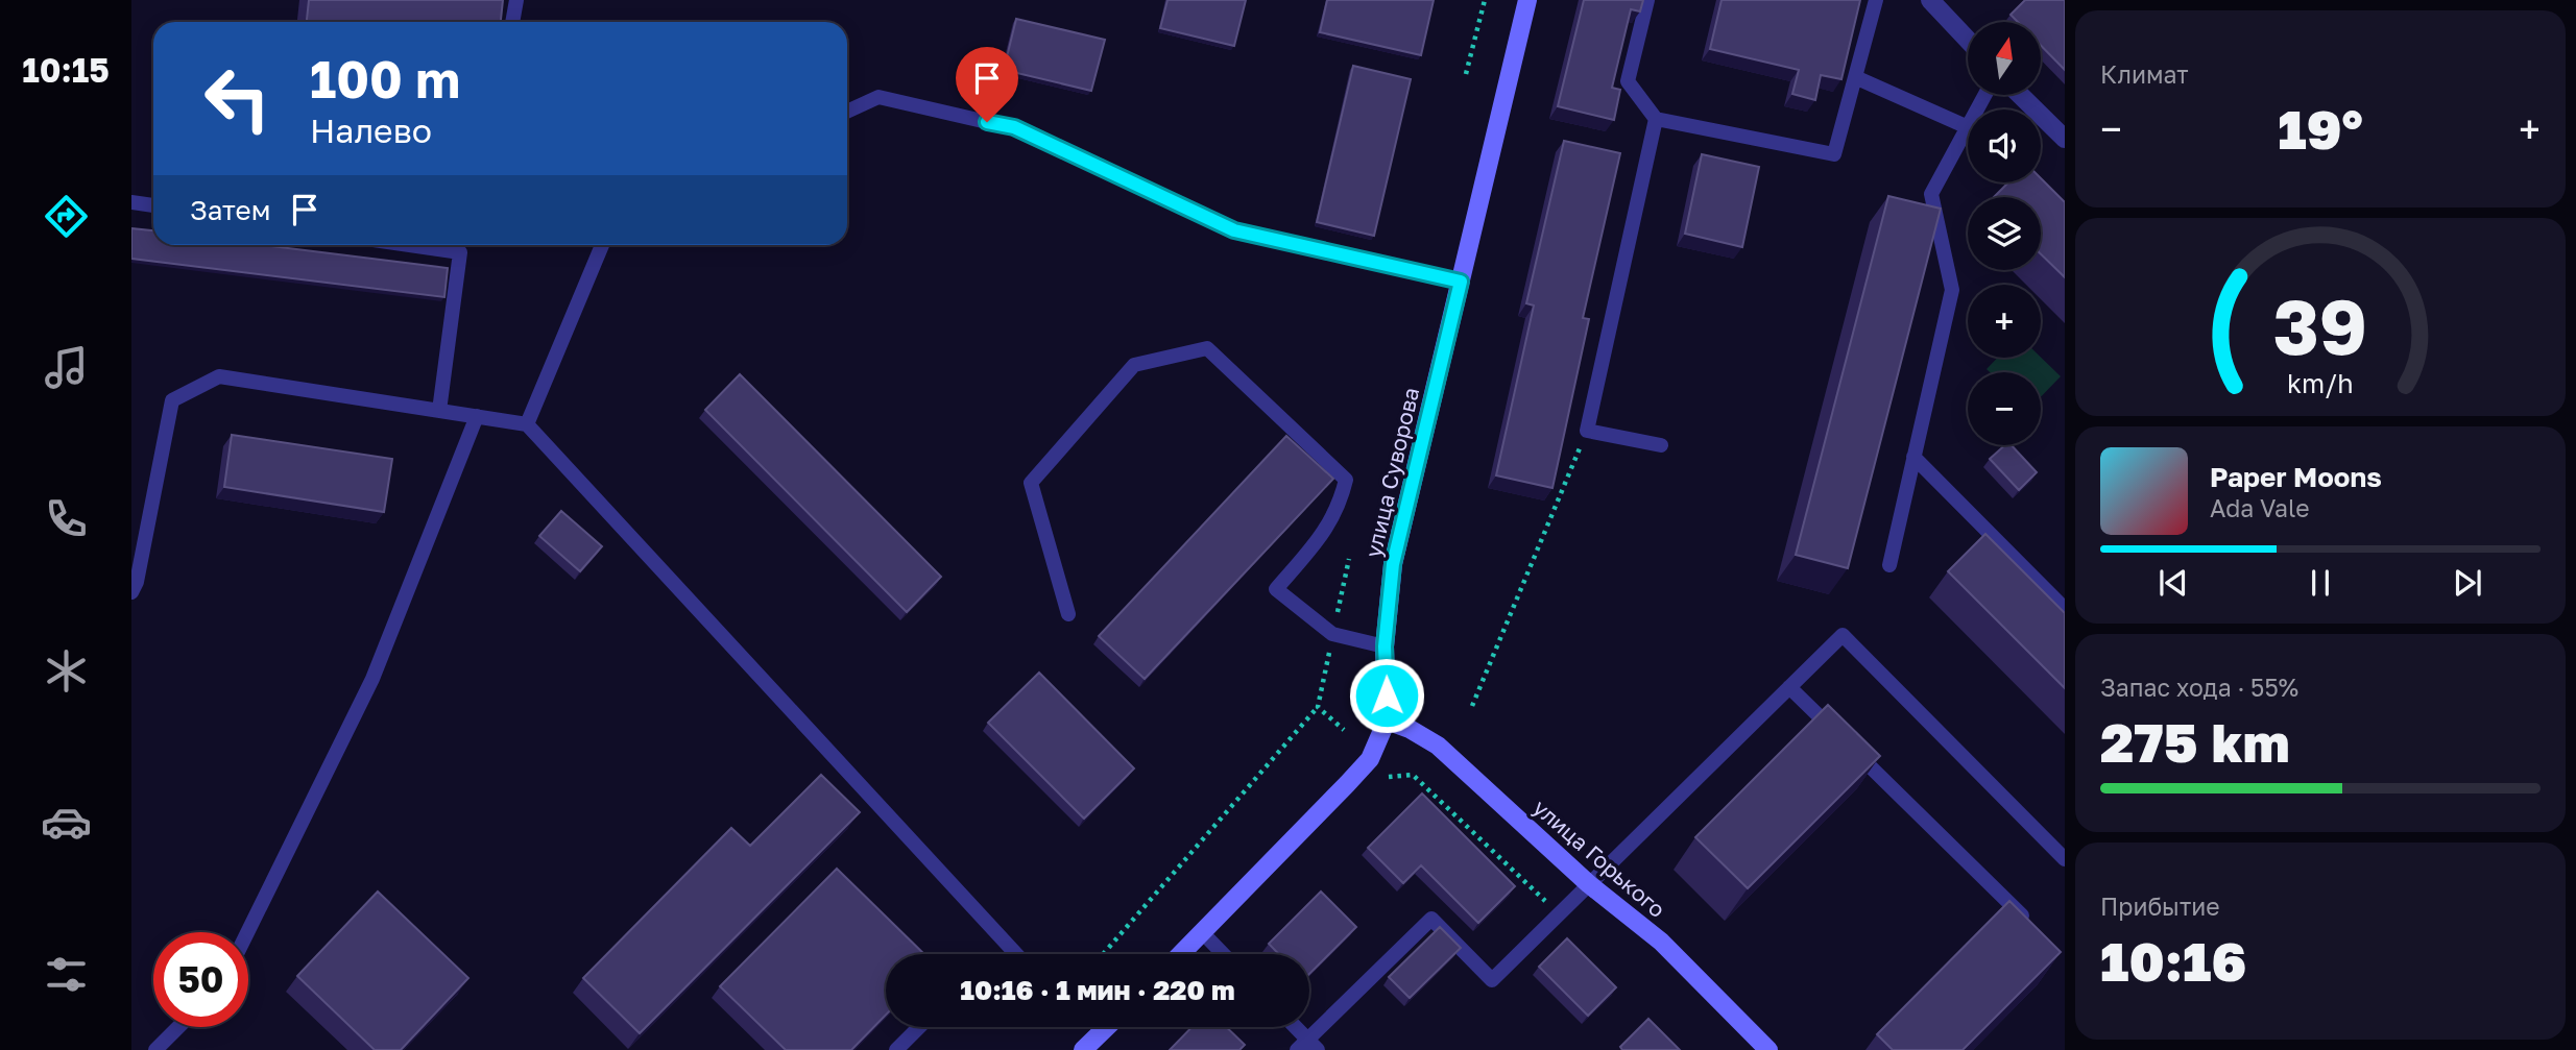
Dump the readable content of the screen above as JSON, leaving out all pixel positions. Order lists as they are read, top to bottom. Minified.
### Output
{"streets":{"main road":["улица Суворова","улица Горького"]},"crossings":[["улица Суворова","улица Горького"]],"north":"top","page":{"tabs":"10:15","tile":["Климат",["Запас хода · 55%","275 km"],["Прибытие","10:16"]],"map_buttons":["+","−"],"turn":["100 m","Налево"],"heat":["−","19°","+"],"then":"Затем","song":["Paper Moons","Ada Vale"],"limit":"50","trip":"10:16 · 1 мин · 220 m","gauge":["39","km/h"]}}
